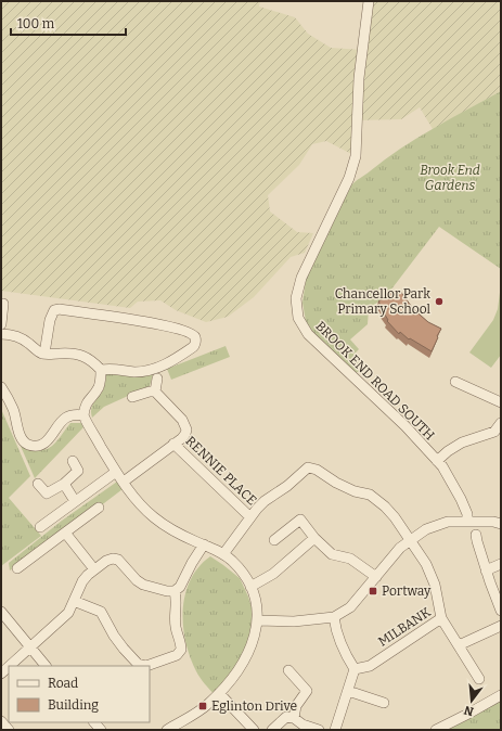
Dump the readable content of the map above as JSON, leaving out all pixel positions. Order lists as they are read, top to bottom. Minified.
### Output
{"streets":{"street":["BROOK END ROAD SOUTH","RENNIE PLACE","MILBANK"]},"crossings":[["RENNIE PLACE","MILBANK"]],"parks":["Brook End Gardens"],"places":{"other":["Chancellor Park Primary School"],"transit":["Portway","Eglinton Drive"]},"legend":["Road","Building"],"scale_bar":"100 m","north":"bottom"}
